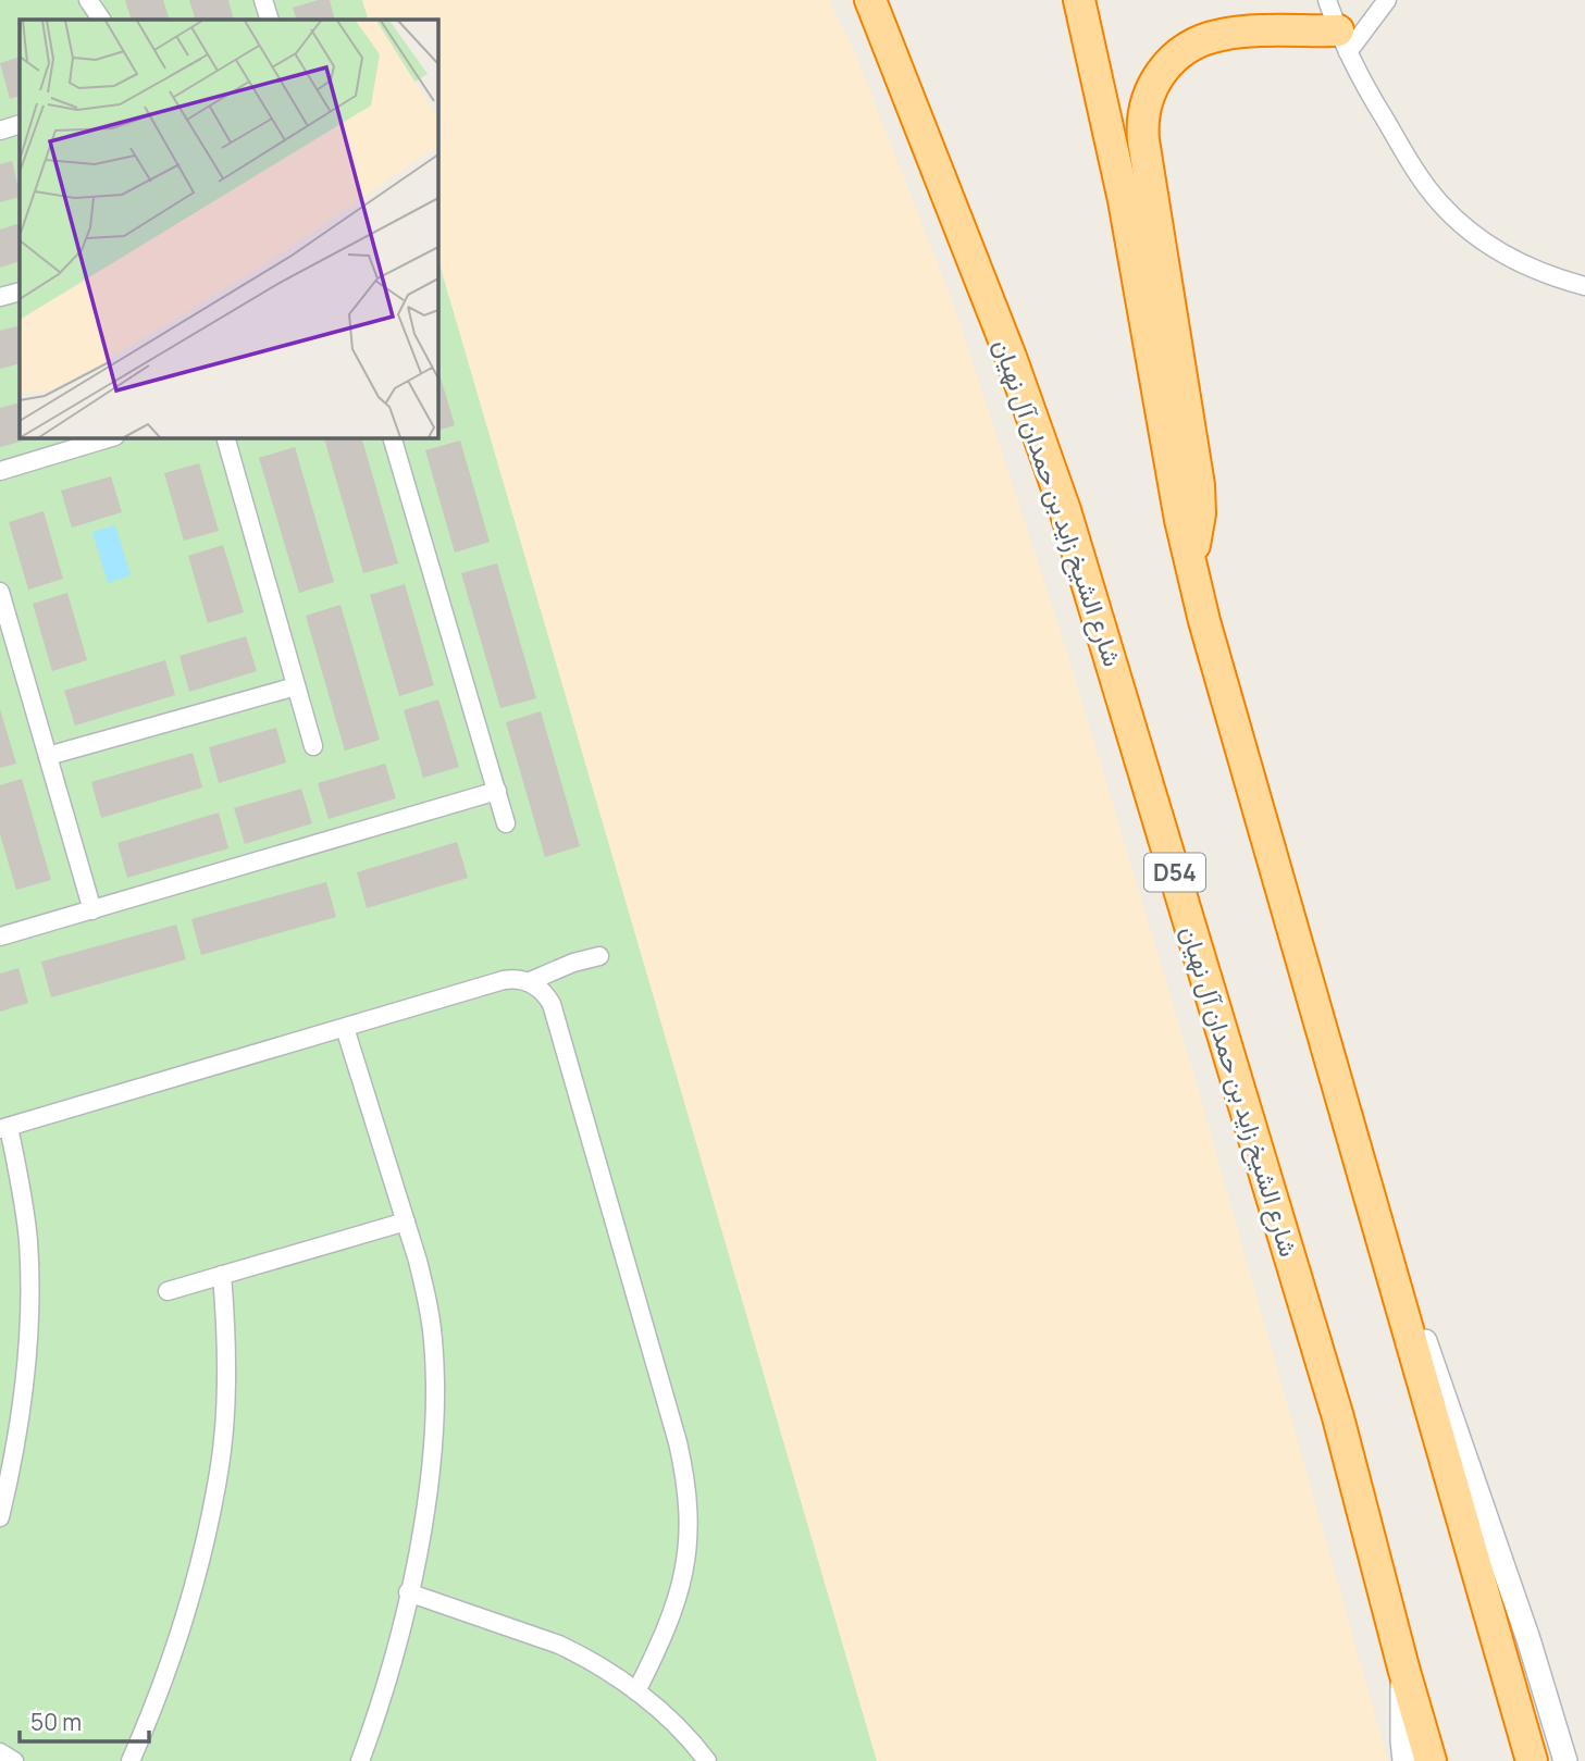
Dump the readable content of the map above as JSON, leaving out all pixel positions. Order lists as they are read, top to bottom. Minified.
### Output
{"streets":{"highway":["شارع الشيخ زايد بن حمدان آل نهيان","D54"]},"scale_bar":"50 m"}
